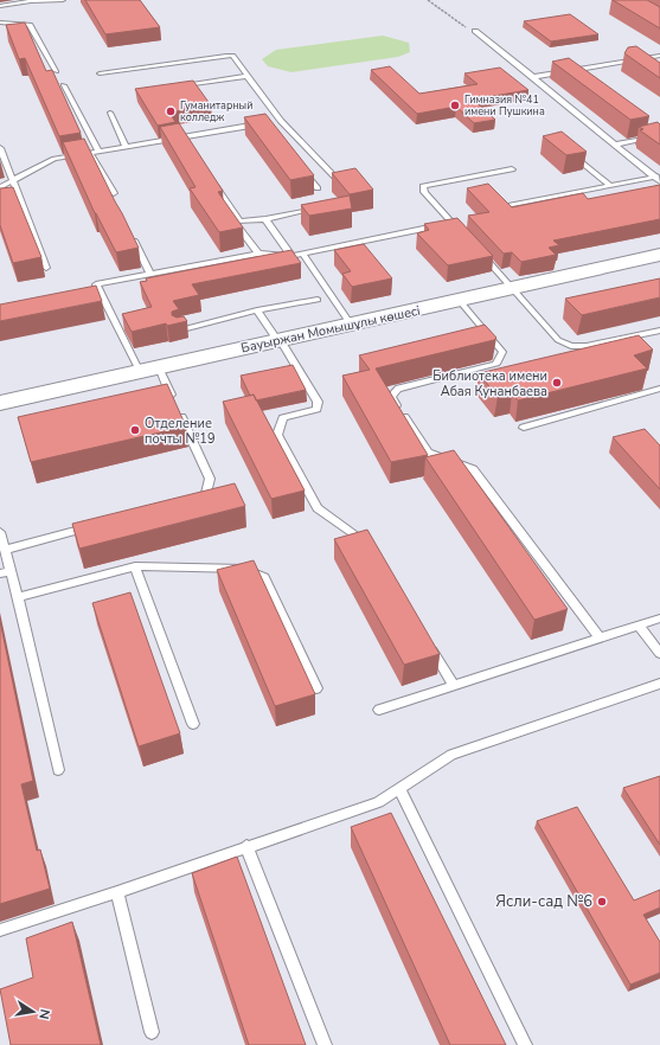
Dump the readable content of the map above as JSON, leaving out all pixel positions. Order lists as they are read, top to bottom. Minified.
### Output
{"streets":{"street":["Бауыржан Момышұлы көшесі"]},"places":["Гимназия №41 имени Пушкина","Гуманитарный колледж","Библиотека имени Абая Кунанбаева","Отделение почты №19","Ясли-сад №6"],"north":"right"}
